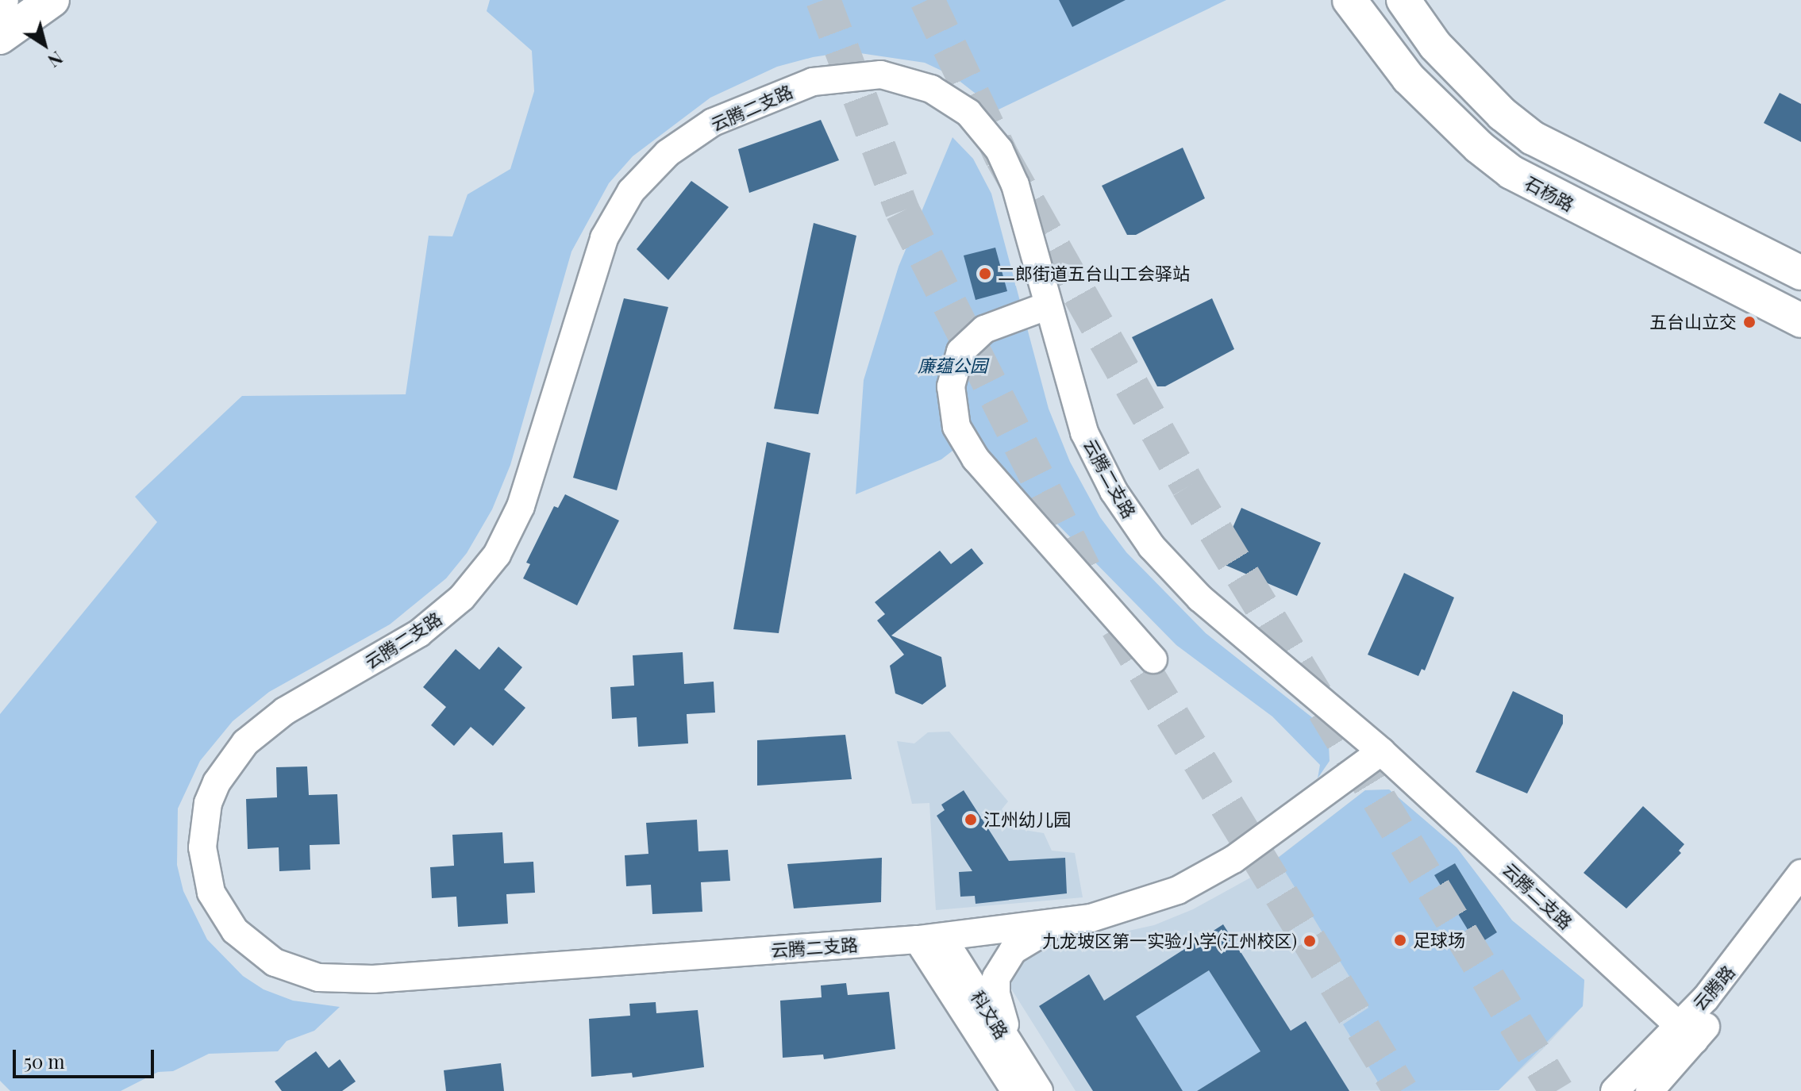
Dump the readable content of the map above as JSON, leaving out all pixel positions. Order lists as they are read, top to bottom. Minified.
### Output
{"streets":{"main road":["石杨路"],"street":["云腾二支路","云腾路","科文路"]},"crossings":[["云腾二支路","云腾路"],["云腾二支路","科文路"]],"parks":["廉蕴公园"],"places":["二郎街道五台山工会驿站","五台山立交","江州幼儿园","足球场","九龙坡区第一实验小学(江州校区)"],"scale_bar":"50 m","north":"bottom right"}
